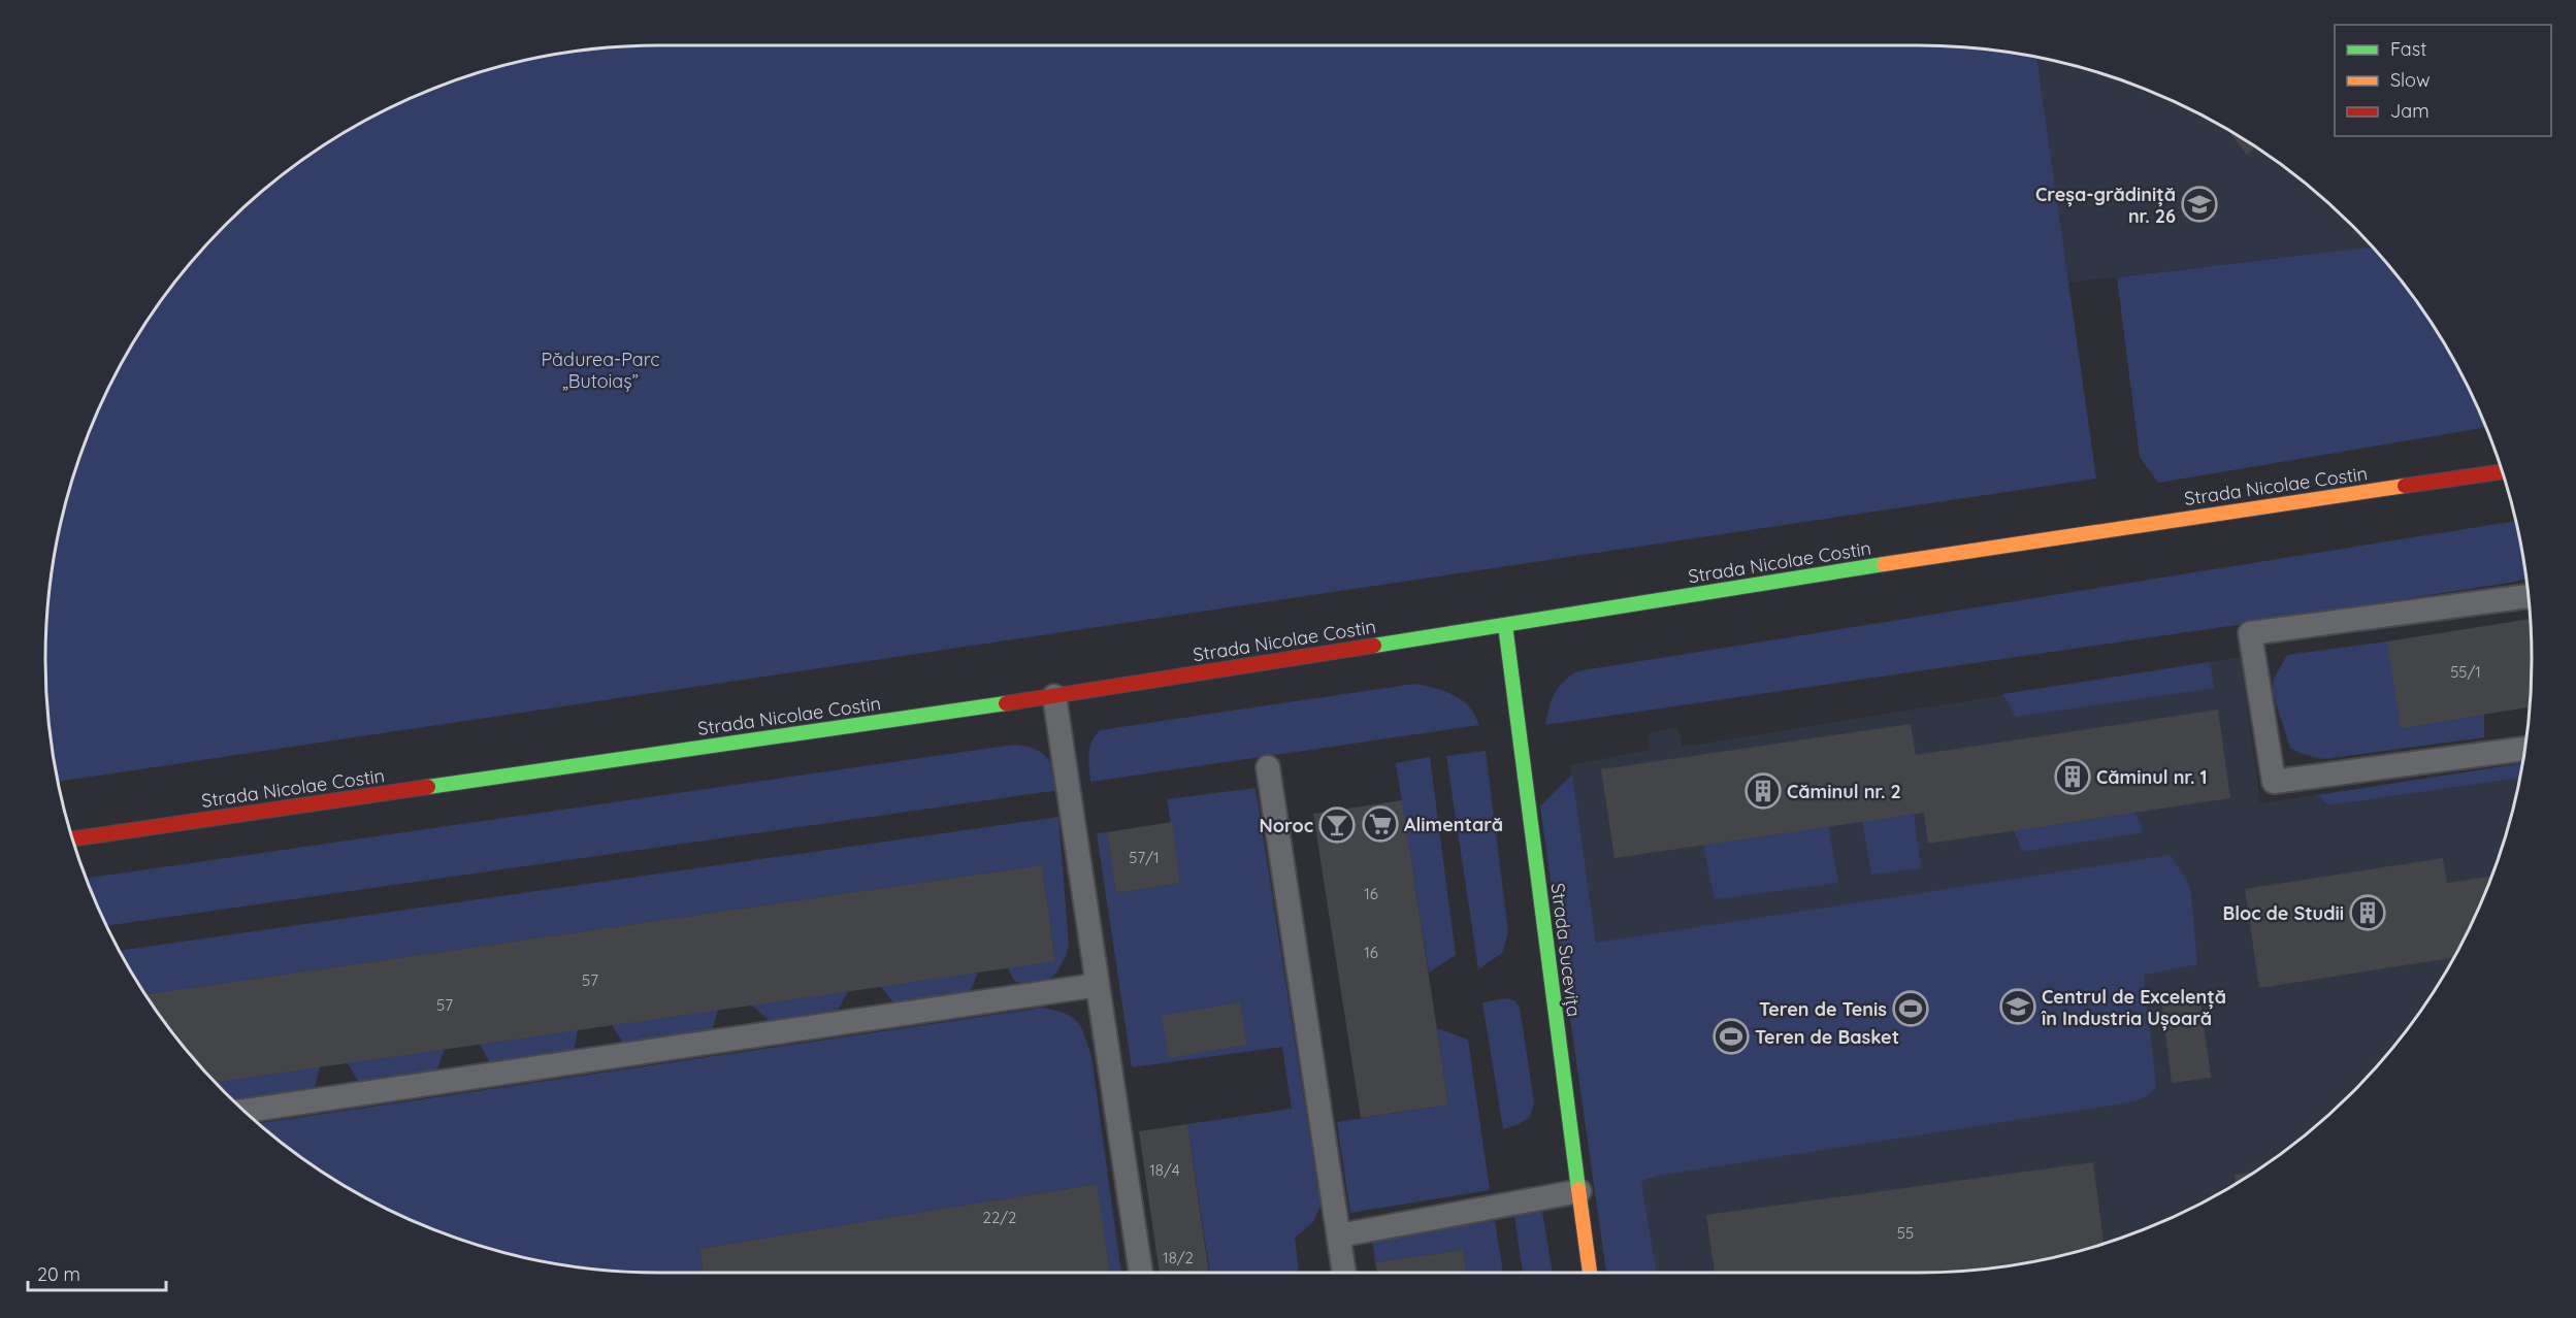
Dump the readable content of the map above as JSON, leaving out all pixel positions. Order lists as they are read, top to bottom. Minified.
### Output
{"streets":{"main road":["Strada Nicolae Costin","Strada Sucevița"]},"crossings":[["Strada Nicolae Costin","Strada Sucevița"]],"parks":["Pădurea-Parc „Butoiaș”"],"places":{"school or university":["Creșa-grădiniță nr. 26","Centrul de Excelență în Industria Ușoară"],"building":["Căminul nr. 1","Căminul nr. 2","Bloc de Studii"],"supermarket":["Alimentară"],"bar":["Noroc"],"sports":["Teren de Tenis","Teren de Basket"]},"house_numbers":["55/1","57/1","16","16","57","57","18/4","22/2","55","18/2"],"legend":["Fast","Slow","Jam"],"scale_bar":"20 m"}
